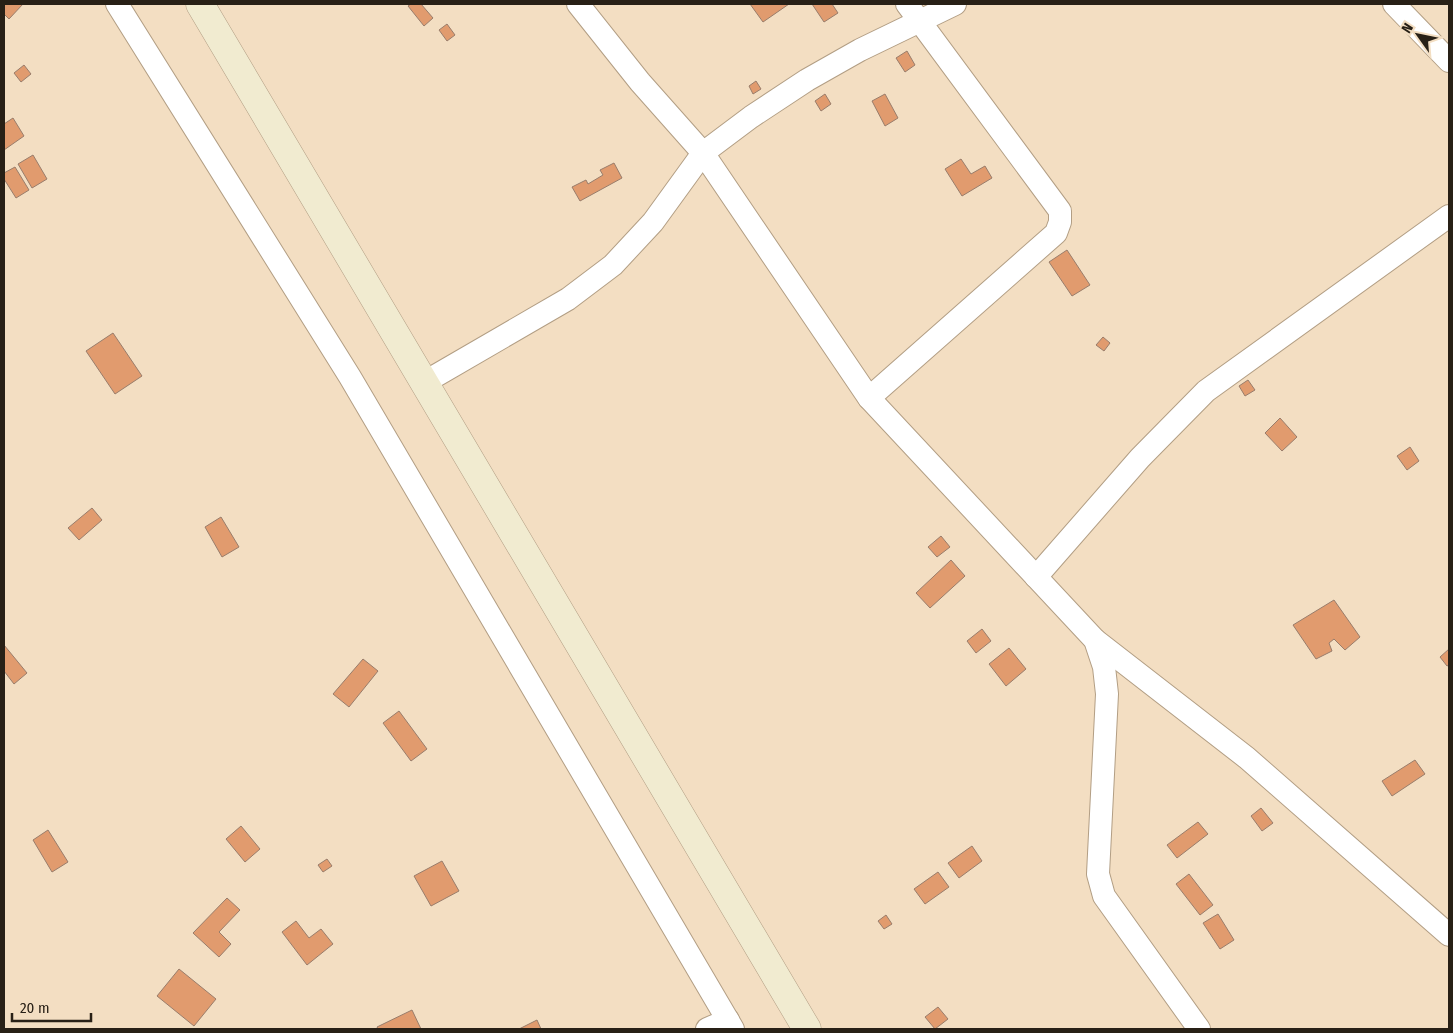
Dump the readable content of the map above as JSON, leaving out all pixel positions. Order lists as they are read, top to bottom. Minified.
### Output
{"scale_bar":"20 m","north":"top left"}
